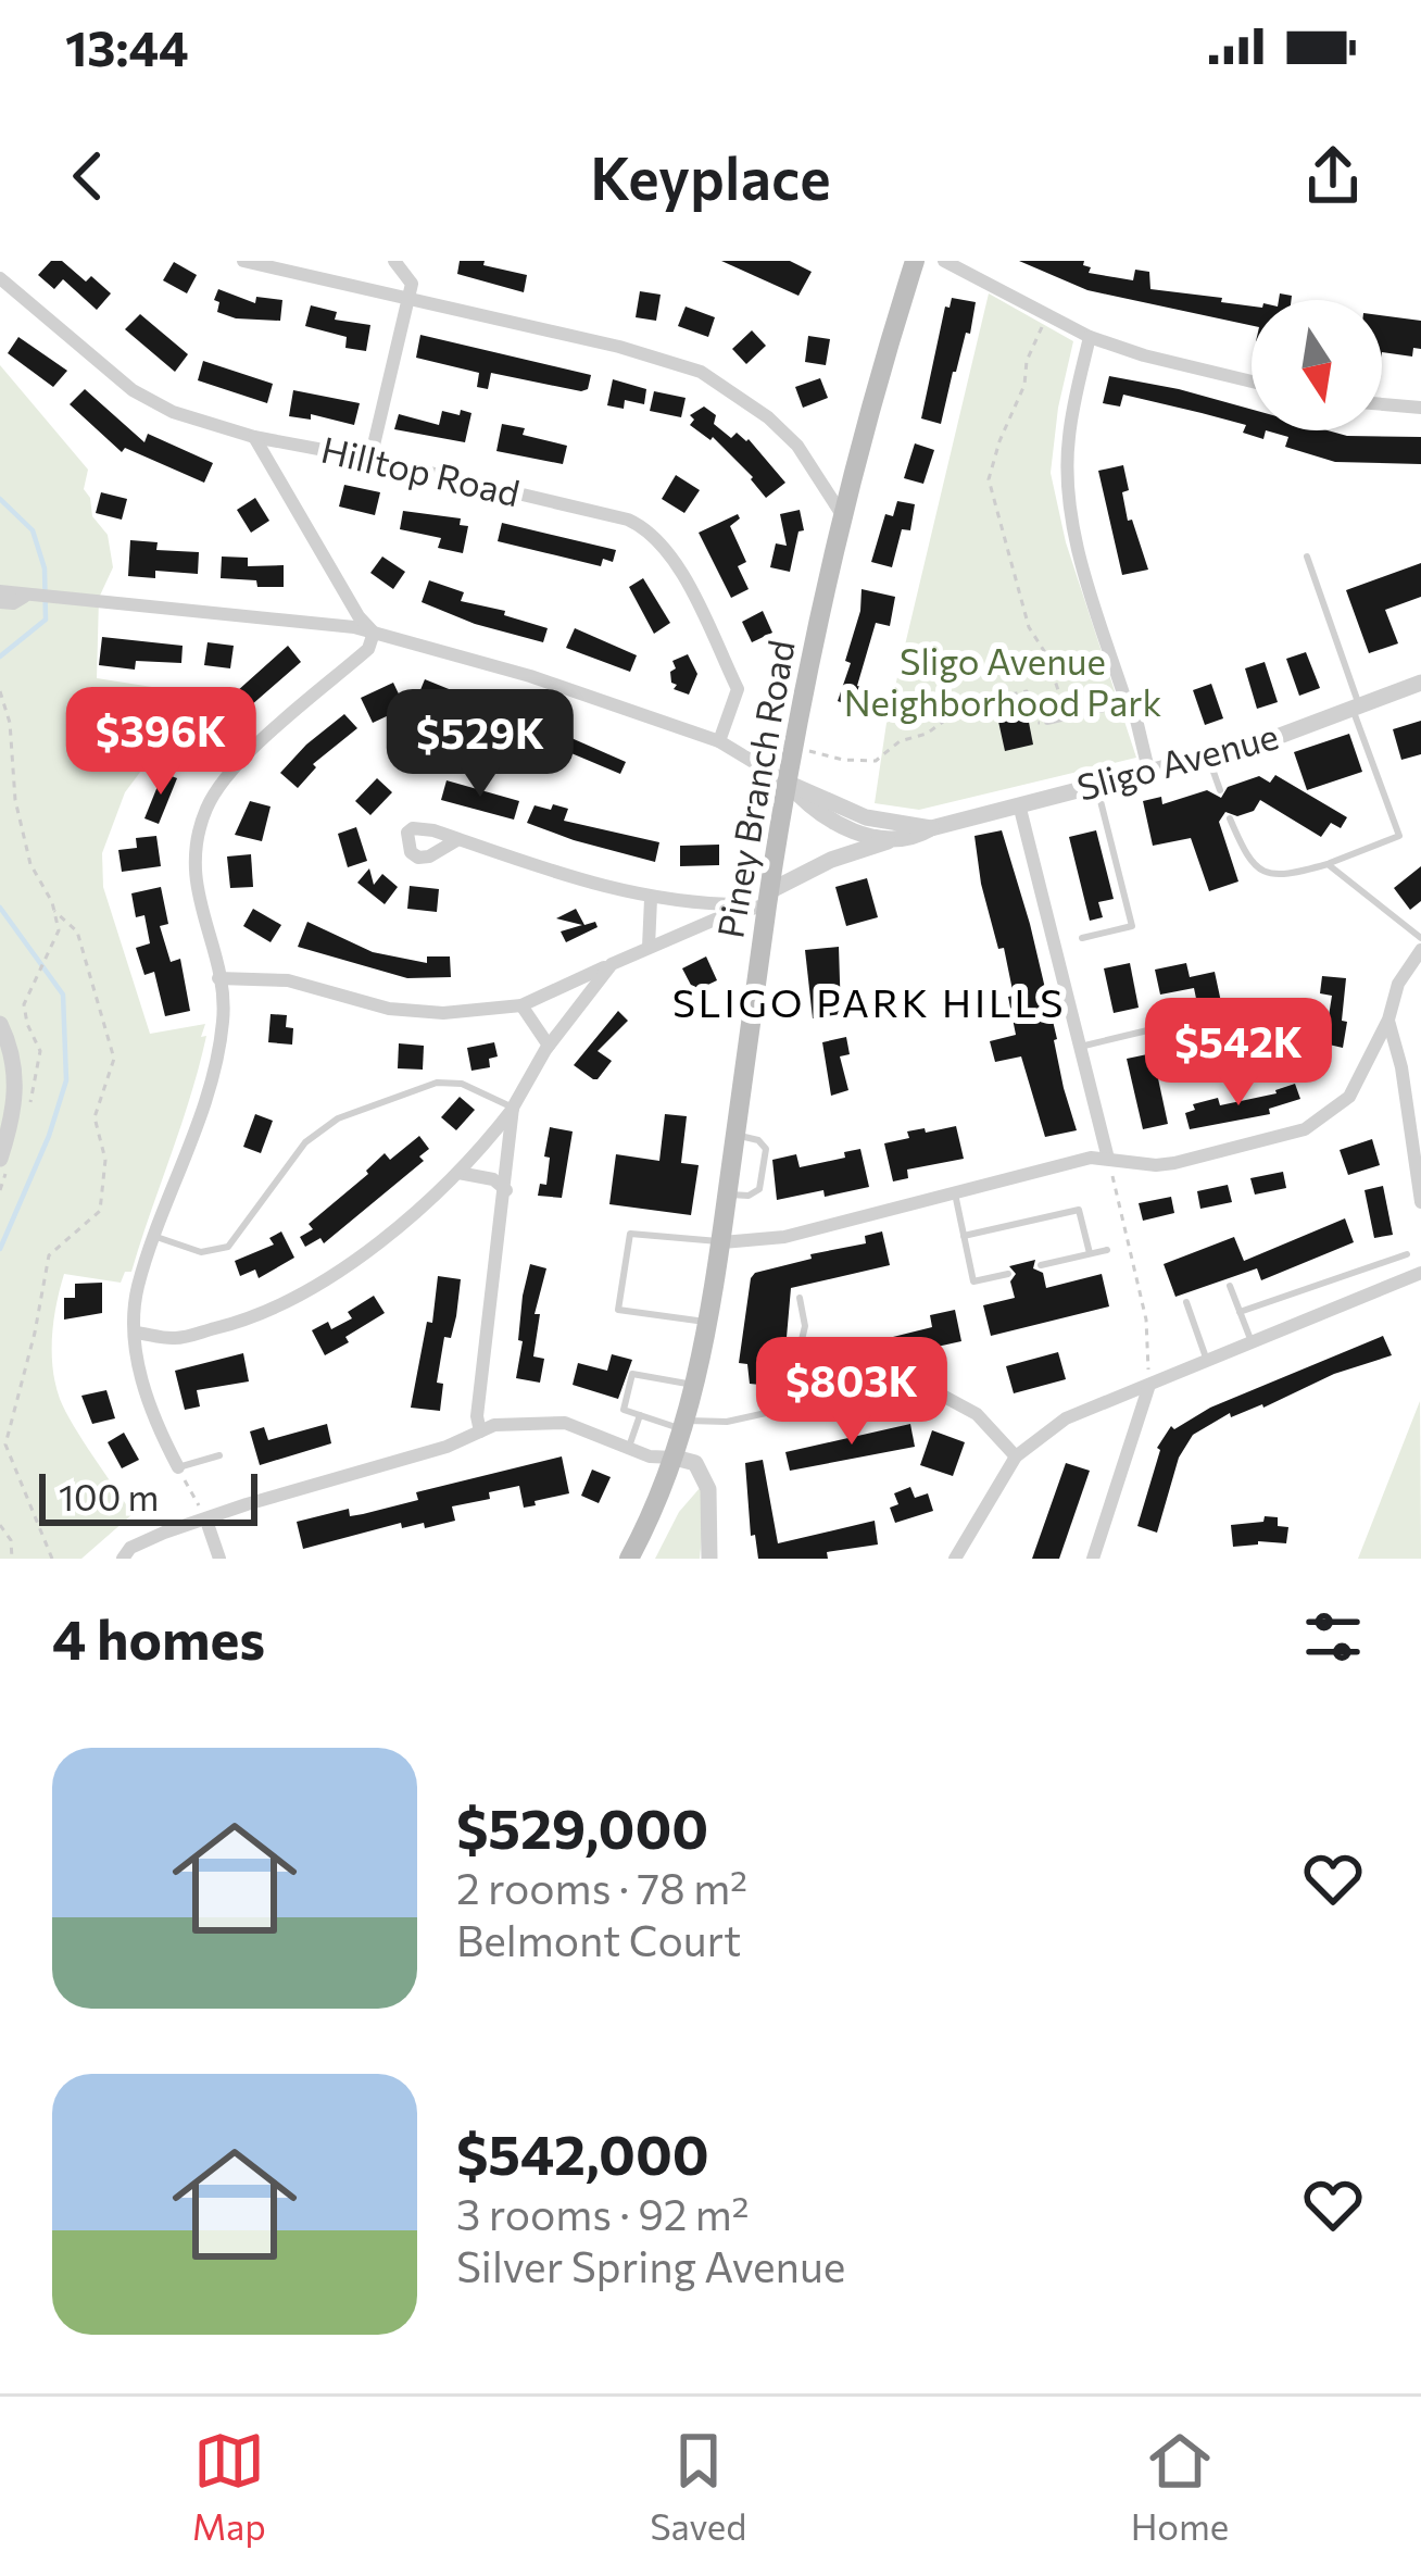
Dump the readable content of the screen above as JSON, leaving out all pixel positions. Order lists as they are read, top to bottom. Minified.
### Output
{"streets":{"main road":["Piney Branch Road"],"street":["Hilltop Road","Sligo Avenue"]},"crossings":[["Sligo Avenue","Piney Branch Road"]],"districts":["SLIGO PARK HILLS"],"parks":["Sligo Avenue Neighborhood Park"],"scale_bar":"100 m","north":"bottom","page":{"status":"13:44","header":"Keyplace","price":["$396K","$529K","$542K","$803K"],"scale":"100 m","heading":"4 homes","list":[{"name":"$529,000","note":"2 rooms · 78 m² · Belmont Court"},{"name":"$542,000","note":"3 rooms · 92 m² · Silver Spring Avenue"}],"tabs":["Map","Saved","Home"]}}
